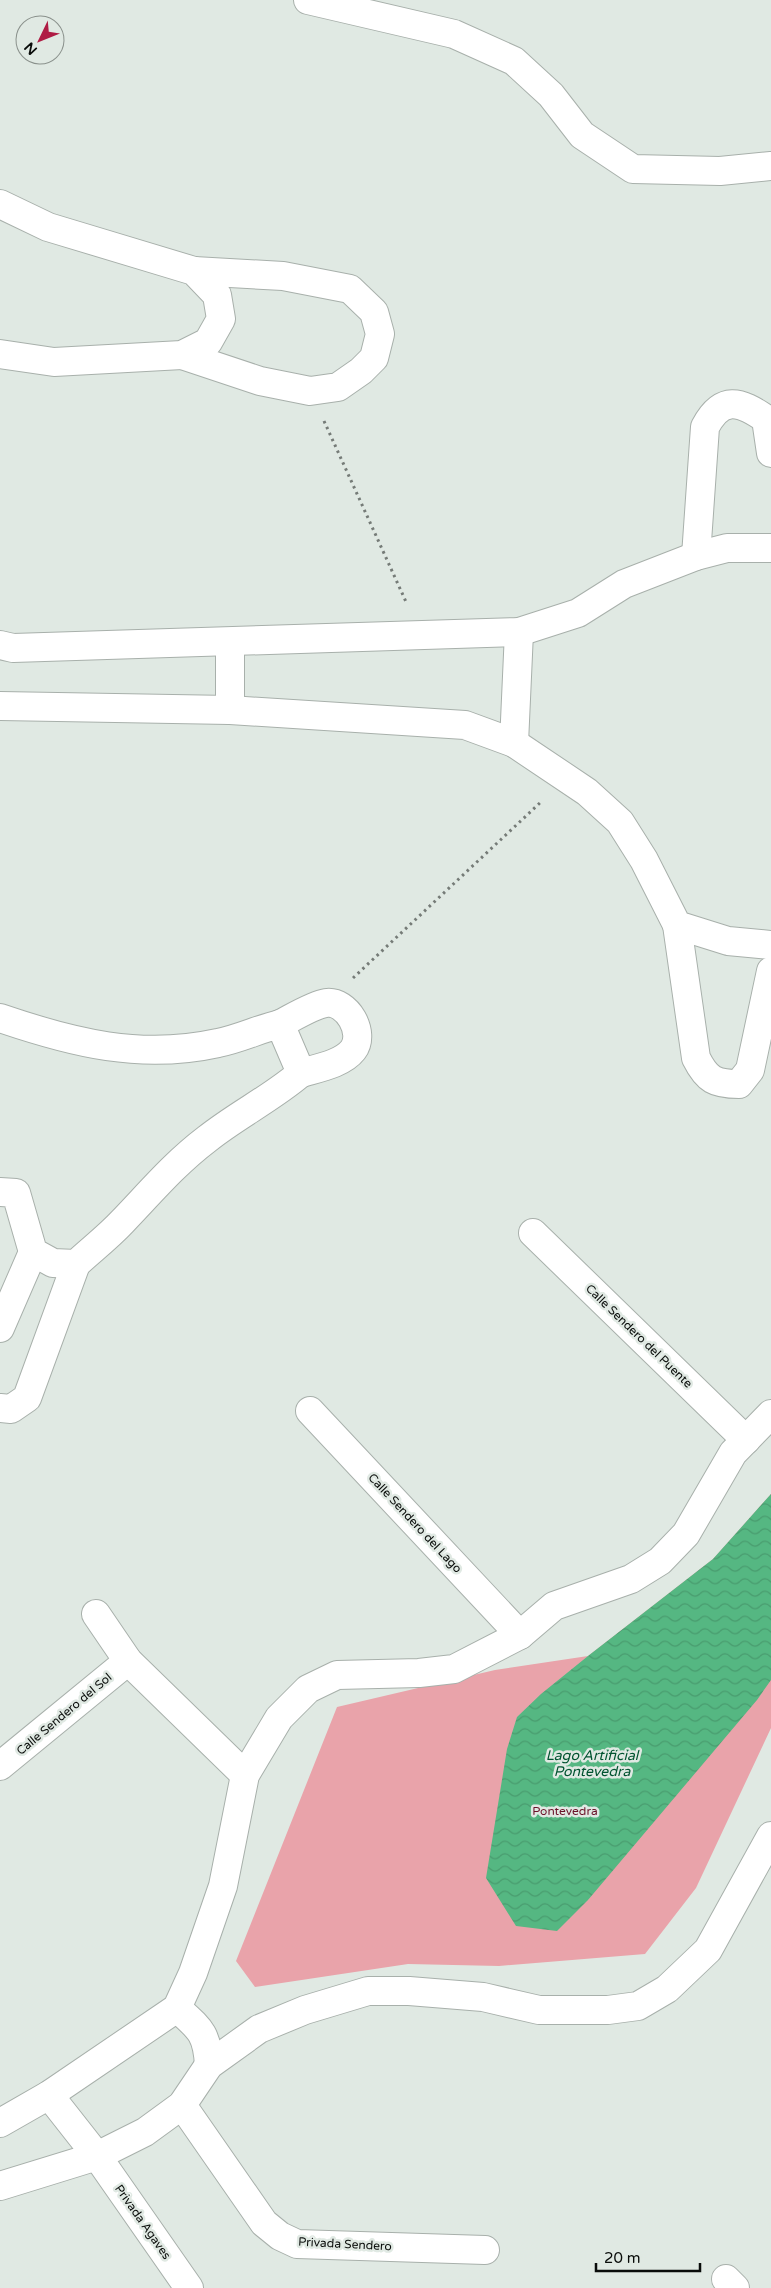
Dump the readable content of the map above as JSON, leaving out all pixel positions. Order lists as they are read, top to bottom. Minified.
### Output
{"streets":{"street":["Calle Sendero del Puente","Calle Sendero del Lago","Calle Sendero del Sol","Privada Agaves","Privada Sendero"]},"water":["Lago Artificial Pontevedra"],"parks":["Pontevedra"],"scale_bar":"20 m","north":"bottom left"}
